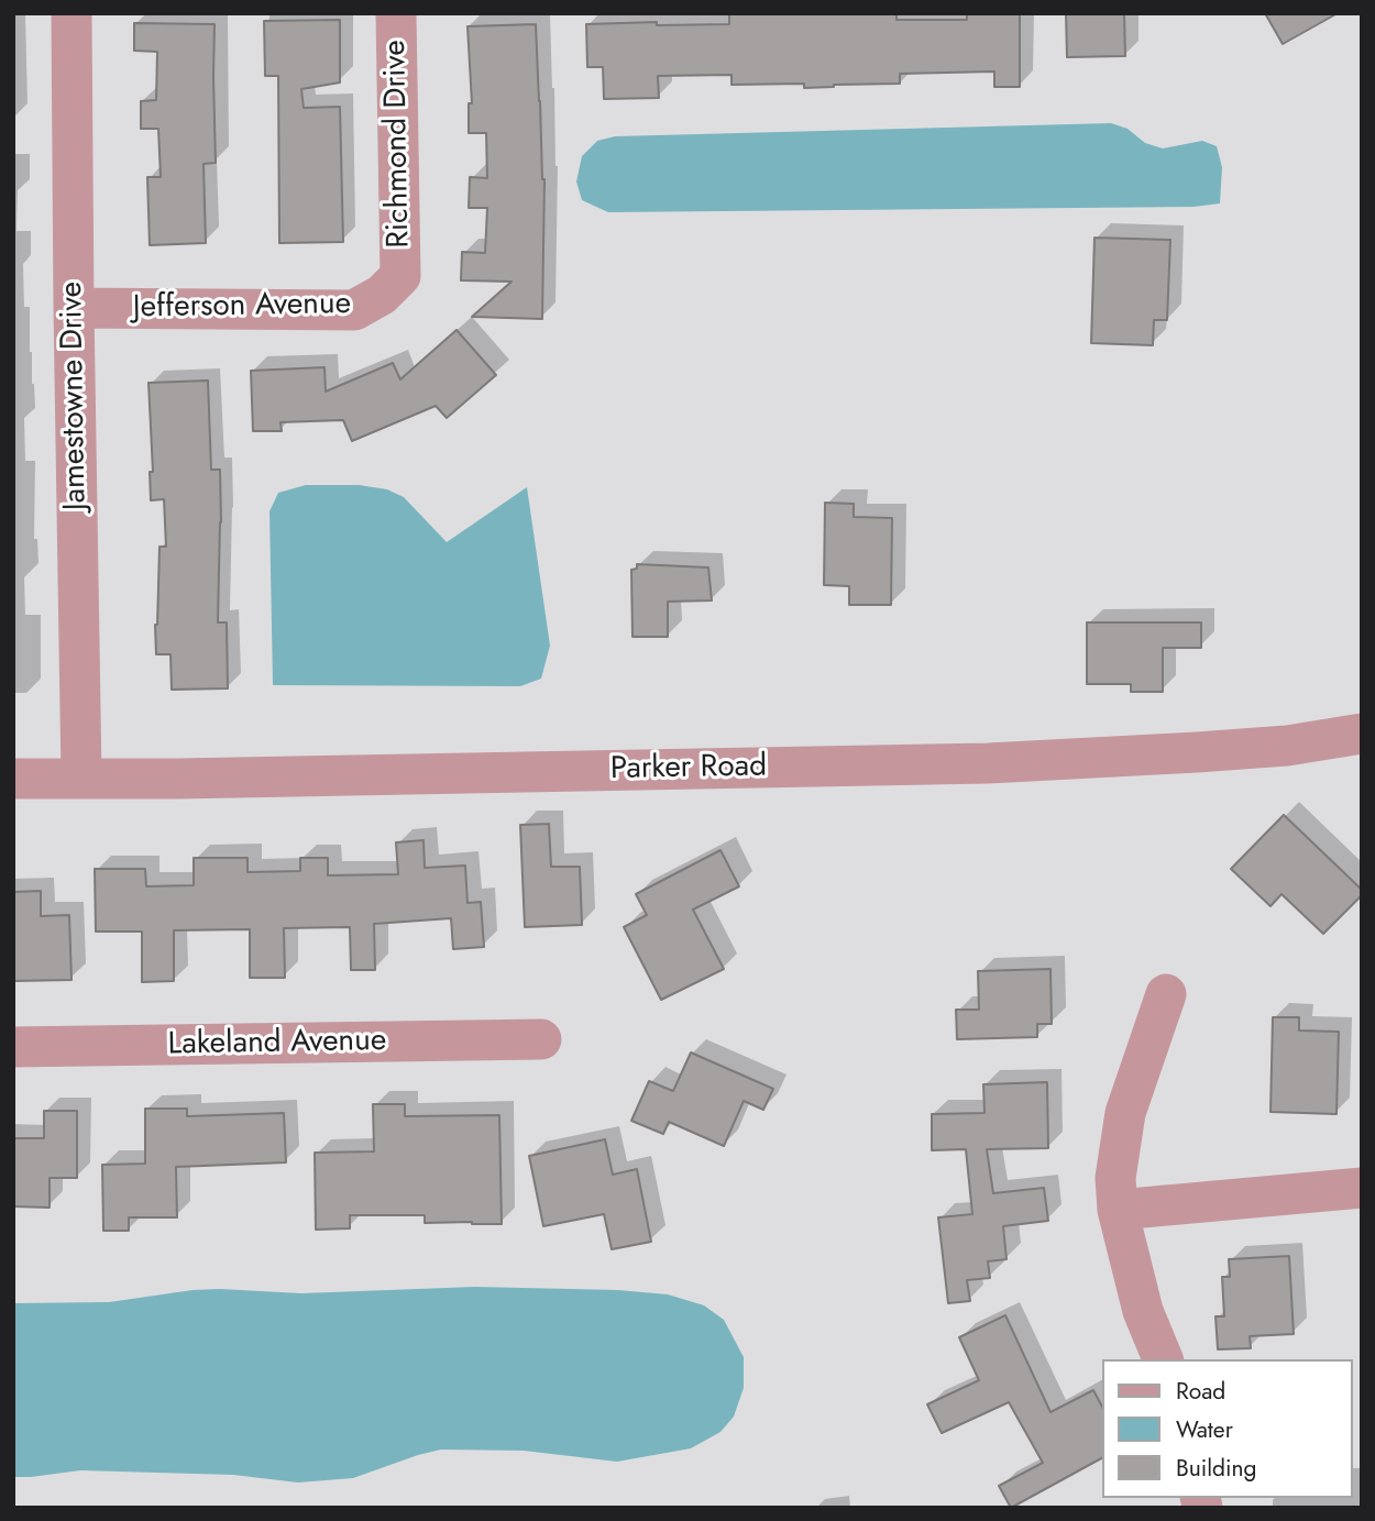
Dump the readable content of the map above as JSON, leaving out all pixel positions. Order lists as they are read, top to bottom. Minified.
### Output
{"streets":{"street":["Richmond Drive","Jefferson Avenue","Jamestowne Drive","Parker Road","Lakeland Avenue"]},"crossings":[["Richmond Drive","Jefferson Avenue"],["Jefferson Avenue","Jamestowne Drive"],["Jamestowne Drive","Parker Road"]],"legend":["Road","Water","Building"]}
